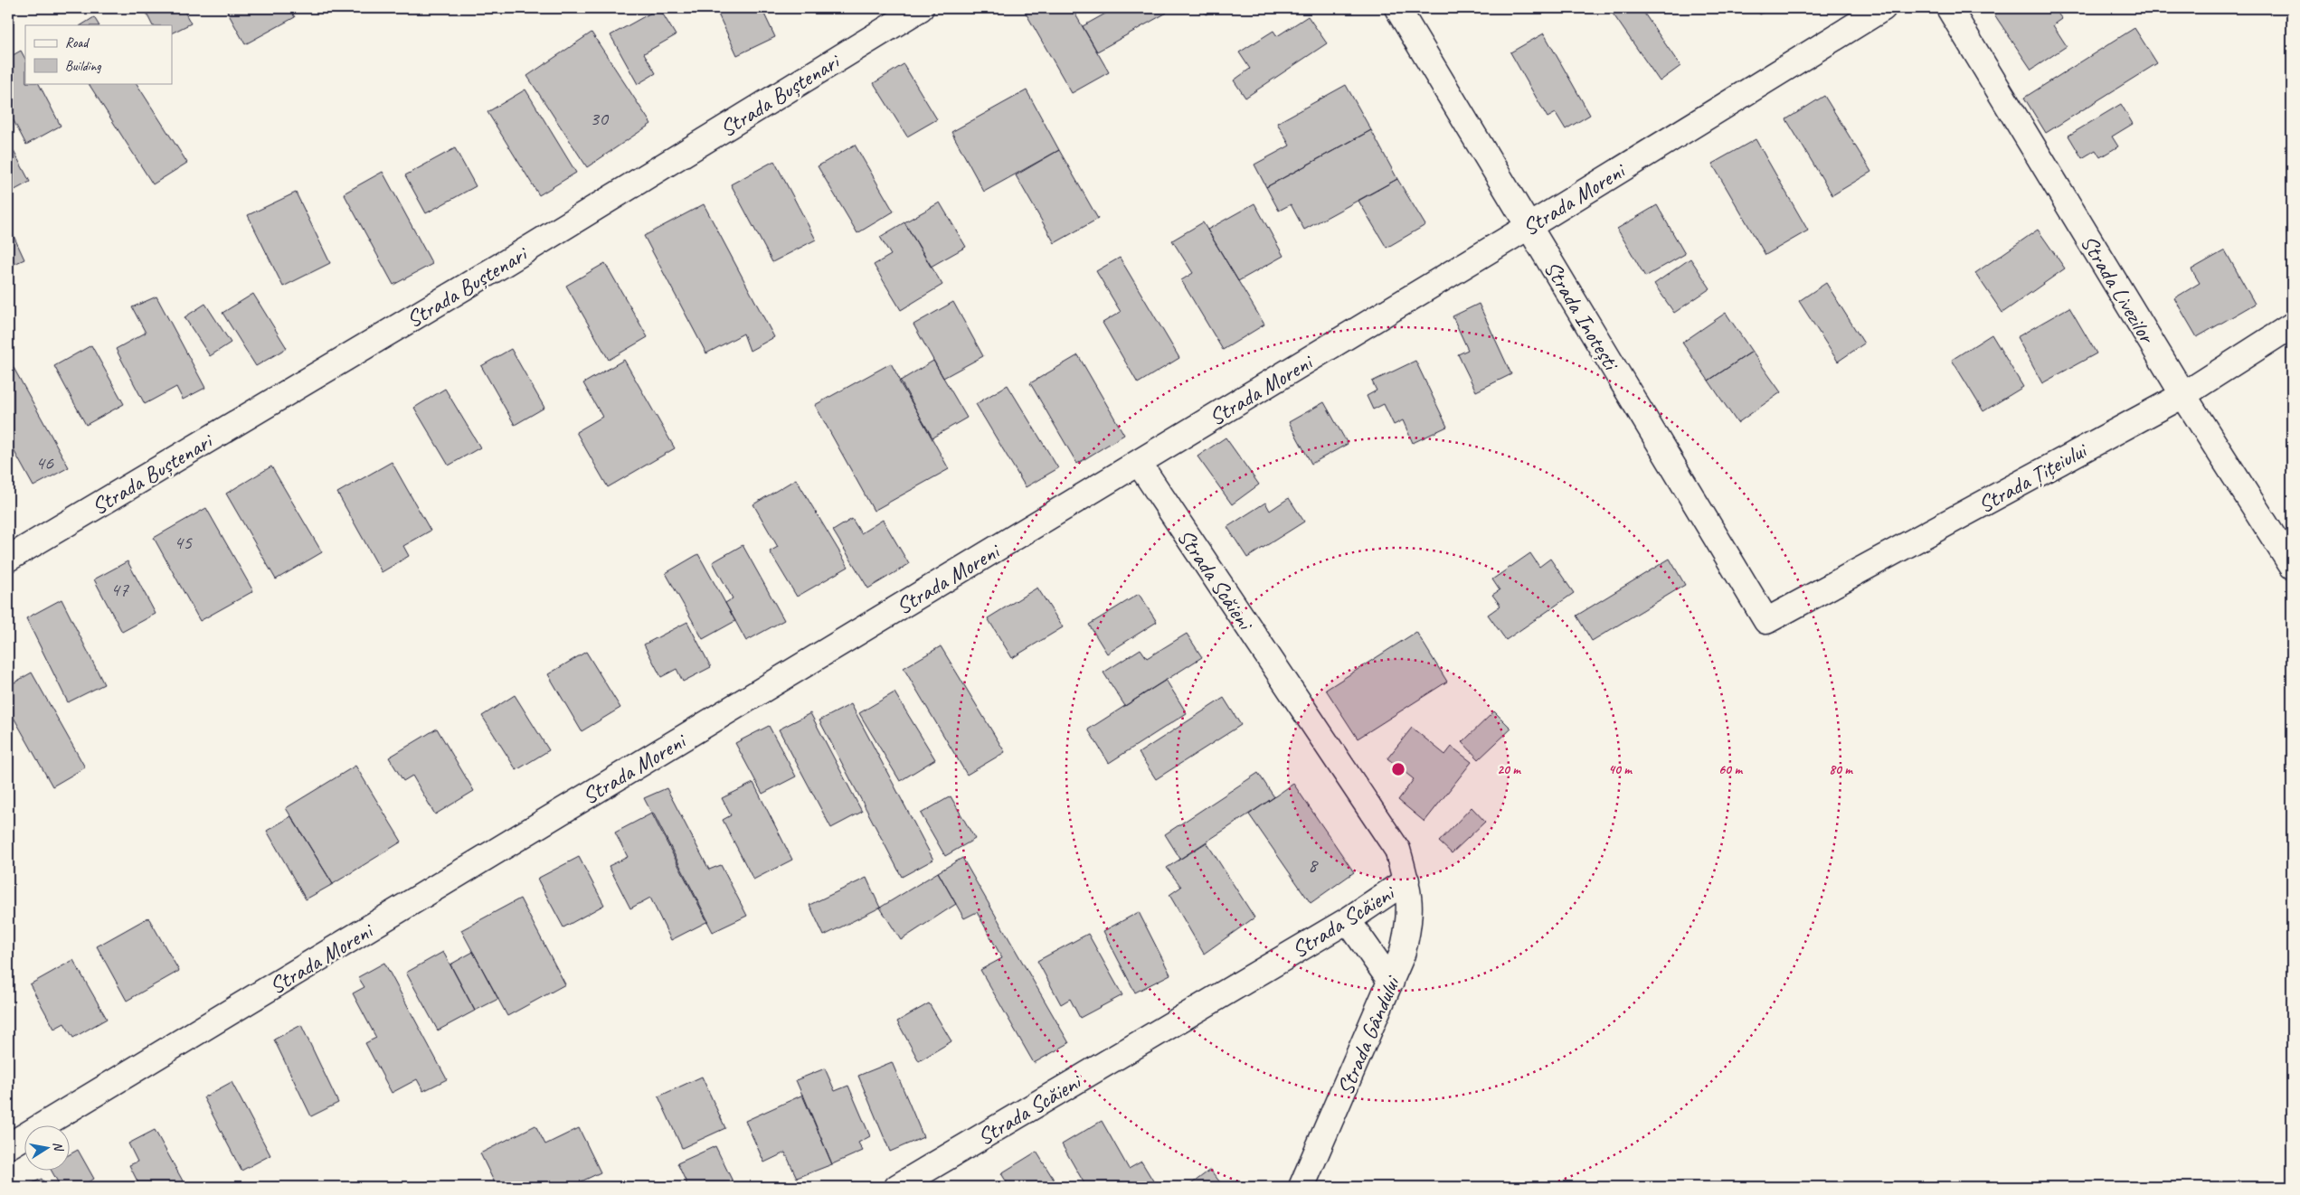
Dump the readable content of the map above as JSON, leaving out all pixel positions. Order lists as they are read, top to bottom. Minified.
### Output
{"streets":{"street":["Strada Buștenari","Strada Moreni","Strada Livezilor","Strada Inotești","Strada Țițeiului","Strada Scăieni","Strada Gândului"]},"crossings":[["Strada Moreni","Strada Inotești"],["Strada Moreni","Strada Scăieni"],["Strada Livezilor","Strada Țițeiului"],["Strada Inotești","Strada Țițeiului"],["Strada Scăieni","Strada Gândului"]],"house_numbers":["30","46","45","47","8"],"legend":["Road","Building"],"north":"right","rings":["20 m","40 m","60 m","80 m"]}
